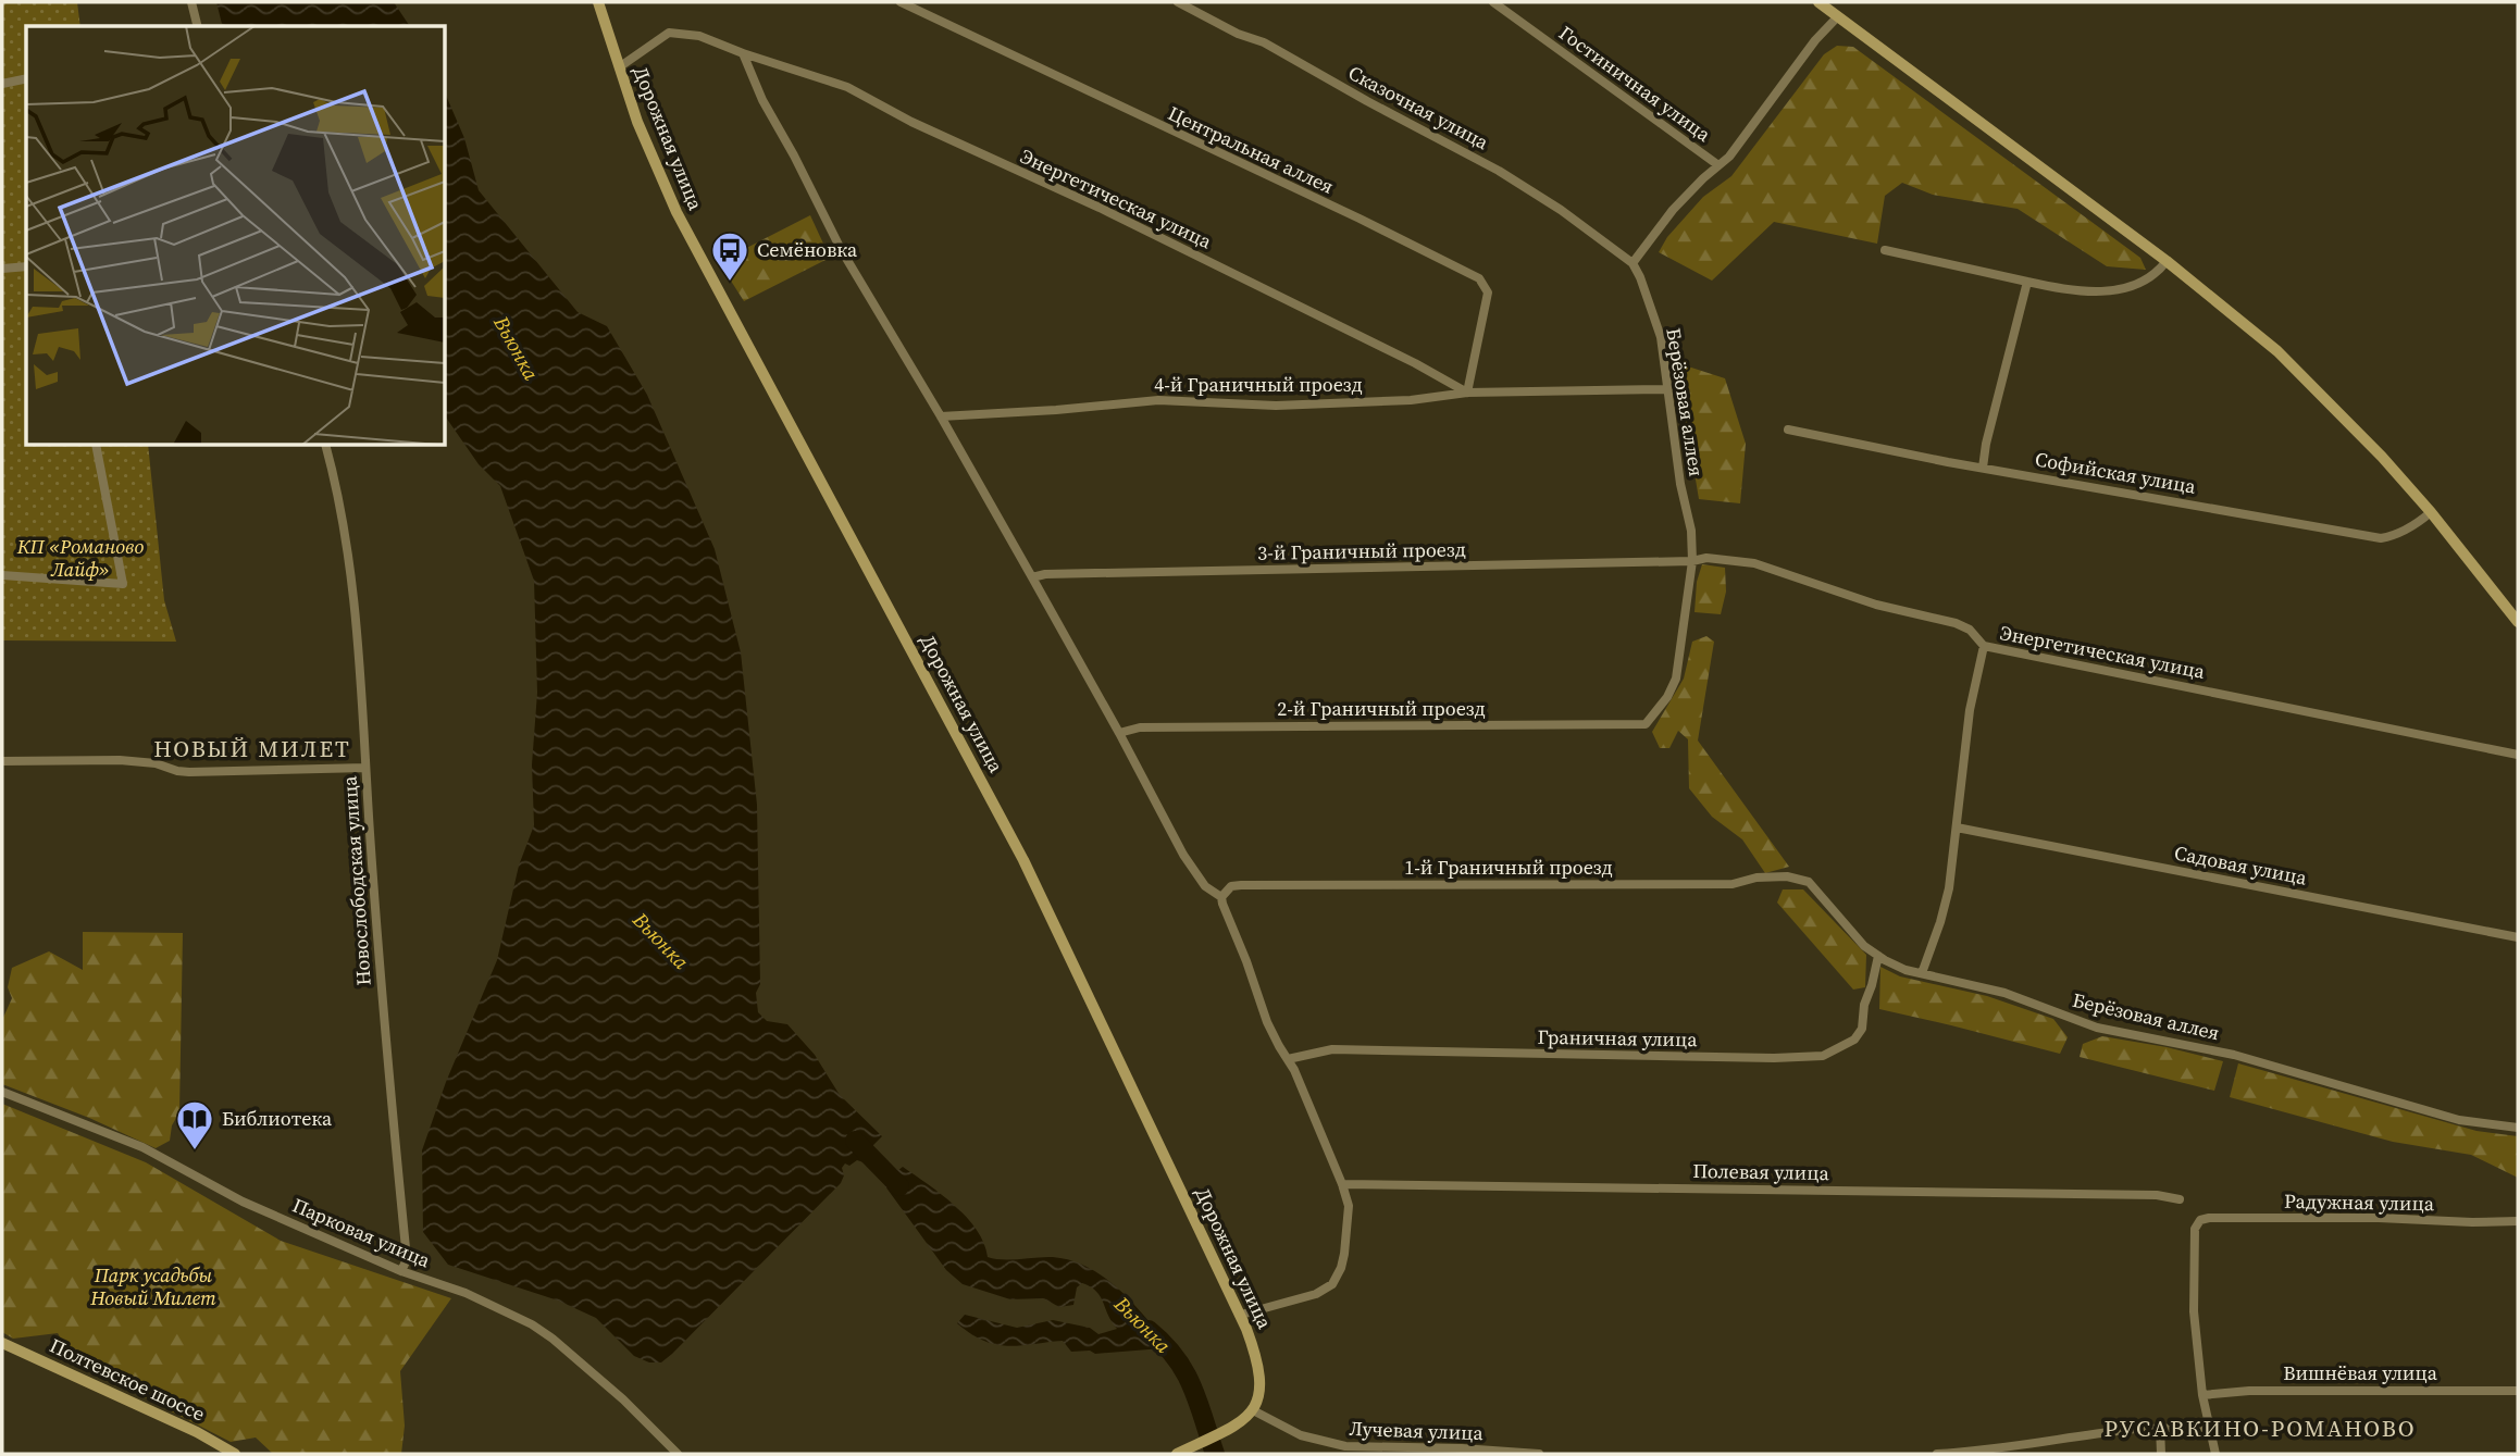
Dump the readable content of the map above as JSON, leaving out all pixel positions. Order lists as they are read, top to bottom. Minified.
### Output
{"streets":{"main road":["Дорожная улица","Полтевское шоссе"],"street":["Гостиничная улица","Сказочная улица","Центральная аллея","Энергетическая улица","4-й Граничный проезд","Берёзовая аллея","Софийская улица","3-й Граничный проезд","2-й Граничный проезд","Садовая улица","1-й Граничный проезд","Новослободская улица","Граничная улица","Полевая улица","Радужная улица","Парковая улица","Вишнёвая улица","Лучевая улица"]},"crossings":[["Сказочная улица","Берёзовая аллея"],["Дорожная улица","Энергетическая улица"],["Дорожная улица","Лучевая улица"],["Центральная аллея","Энергетическая улица"],["Центральная аллея","4-й Граничный проезд"],["Энергетическая улица","4-й Граничный проезд"],["Энергетическая улица","Берёзовая аллея"],["Энергетическая улица","3-й Граничный проезд"],["4-й Граничный проезд","Берёзовая аллея"],["Берёзовая аллея","3-й Граничный проезд"],["Берёзовая аллея","2-й Граничный проезд"],["Берёзовая аллея","1-й Граничный проезд"],["Берёзовая аллея","Граничная улица"],["Новослободская улица","Парковая улица"],["Радужная улица","Вишнёвая улица"]],"districts":["НОВЫЙ МИЛЕТ","РУСАВКИНО-РОМАНОВО"],"water":["Вьюнка"],"parks":["КП «Романово Лайф»","Парк усадьбы Новый Милет"],"places":{"bus stop":["Семёновка"],"library":["Библиотека"]}}
